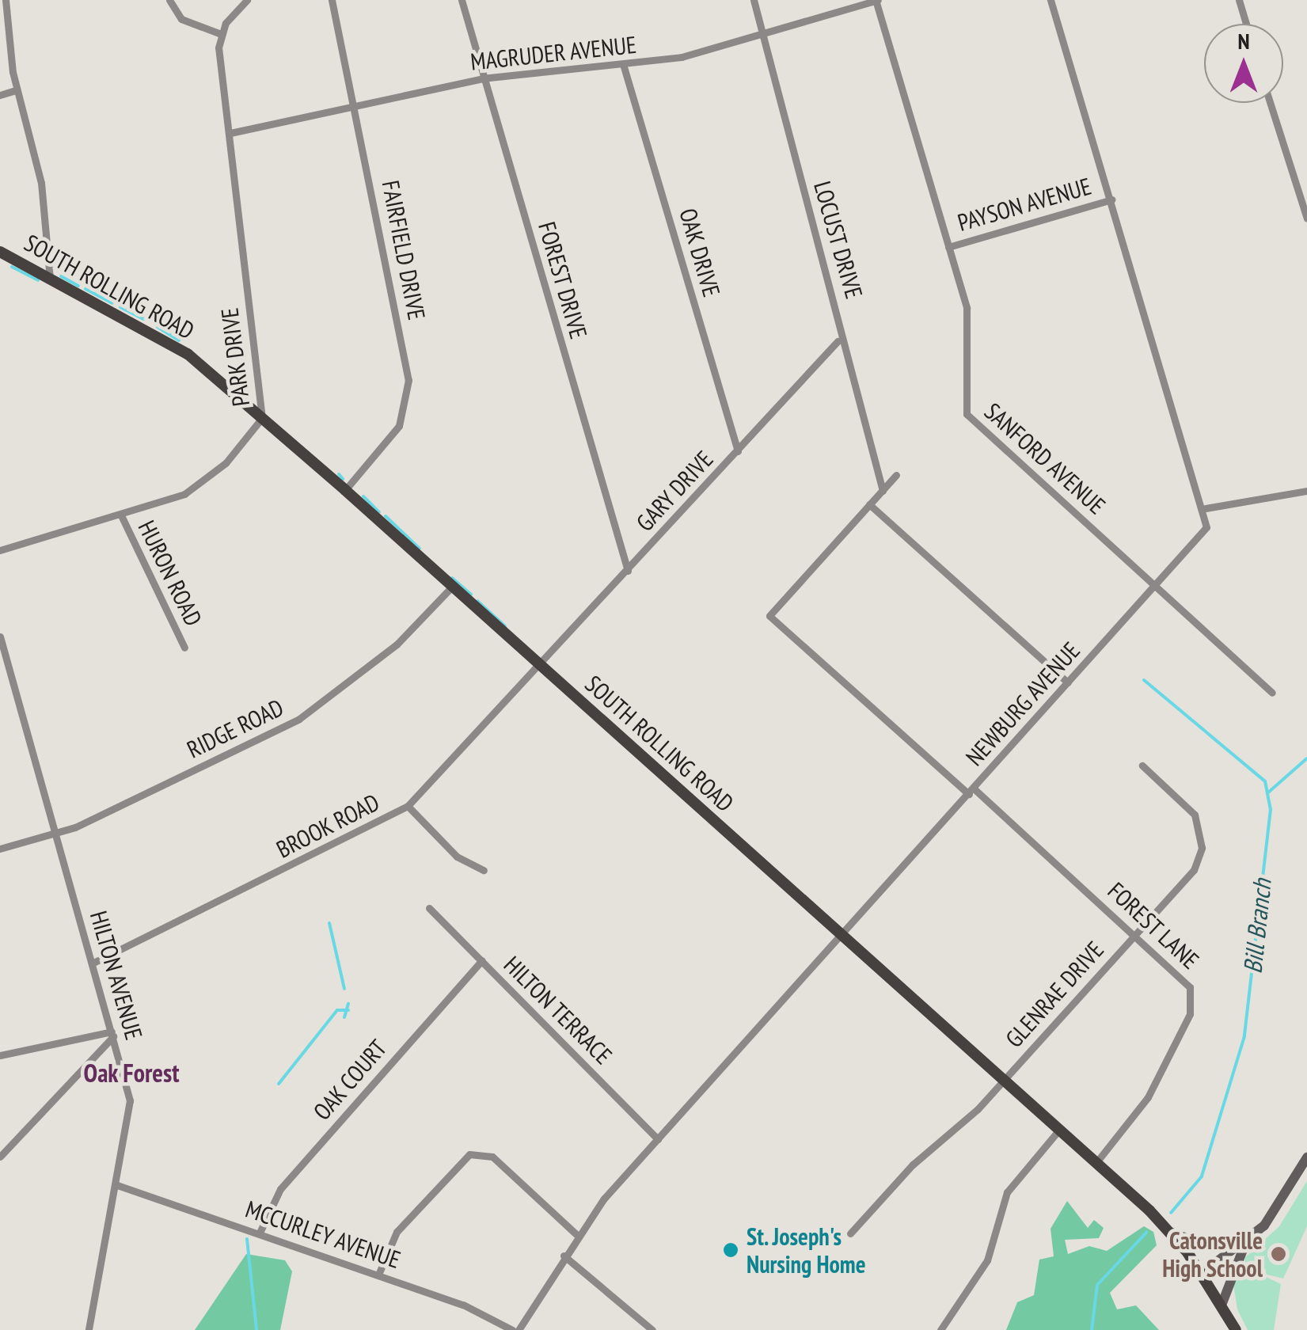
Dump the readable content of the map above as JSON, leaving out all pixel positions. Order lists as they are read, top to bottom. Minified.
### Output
{"streets":{"main road":["SOUTH ROLLING ROAD"],"street":["MAGRUDER AVENUE","PAYSON AVENUE","LOCUST DRIVE","FAIRFIELD DRIVE","OAK DRIVE","FOREST DRIVE","PARK DRIVE","SANFORD AVENUE","GARY DRIVE","HURON ROAD","NEWBURG AVENUE","RIDGE ROAD","BROOK ROAD","FOREST LANE","HILTON AVENUE","GLENRAE DRIVE","HILTON TERRACE","OAK COURT","MCCURLEY AVENUE"]},"crossings":[["MAGRUDER AVENUE","LOCUST DRIVE"],["MAGRUDER AVENUE","FAIRFIELD DRIVE"],["MAGRUDER AVENUE","OAK DRIVE"],["MAGRUDER AVENUE","FOREST DRIVE"],["MAGRUDER AVENUE","PARK DRIVE"],["MAGRUDER AVENUE","SANFORD AVENUE"],["PAYSON AVENUE","SANFORD AVENUE"],["LOCUST DRIVE","GARY DRIVE"],["FAIRFIELD DRIVE","SOUTH ROLLING ROAD"],["OAK DRIVE","GARY DRIVE"],["FOREST DRIVE","GARY DRIVE"],["SOUTH ROLLING ROAD","PARK DRIVE"],["SOUTH ROLLING ROAD","GARY DRIVE"],["SOUTH ROLLING ROAD","NEWBURG AVENUE"],["SOUTH ROLLING ROAD","RIDGE ROAD"],["SOUTH ROLLING ROAD","BROOK ROAD"],["SOUTH ROLLING ROAD","FOREST LANE"],["SOUTH ROLLING ROAD","GLENRAE DRIVE"],["PARK DRIVE","HURON ROAD"],["SANFORD AVENUE","NEWBURG AVENUE"],["GARY DRIVE","BROOK ROAD"],["NEWBURG AVENUE","FOREST LANE"],["NEWBURG AVENUE","HILTON TERRACE"],["RIDGE ROAD","HILTON AVENUE"],["BROOK ROAD","HILTON AVENUE"],["FOREST LANE","GLENRAE DRIVE"],["HILTON AVENUE","MCCURLEY AVENUE"],["HILTON TERRACE","OAK COURT"],["OAK COURT","MCCURLEY AVENUE"]],"districts":["Oak Forest"],"water":["Bill Branch"],"places":["St. Joseph's Nursing Home","Catonsville High School"],"north":"top"}
